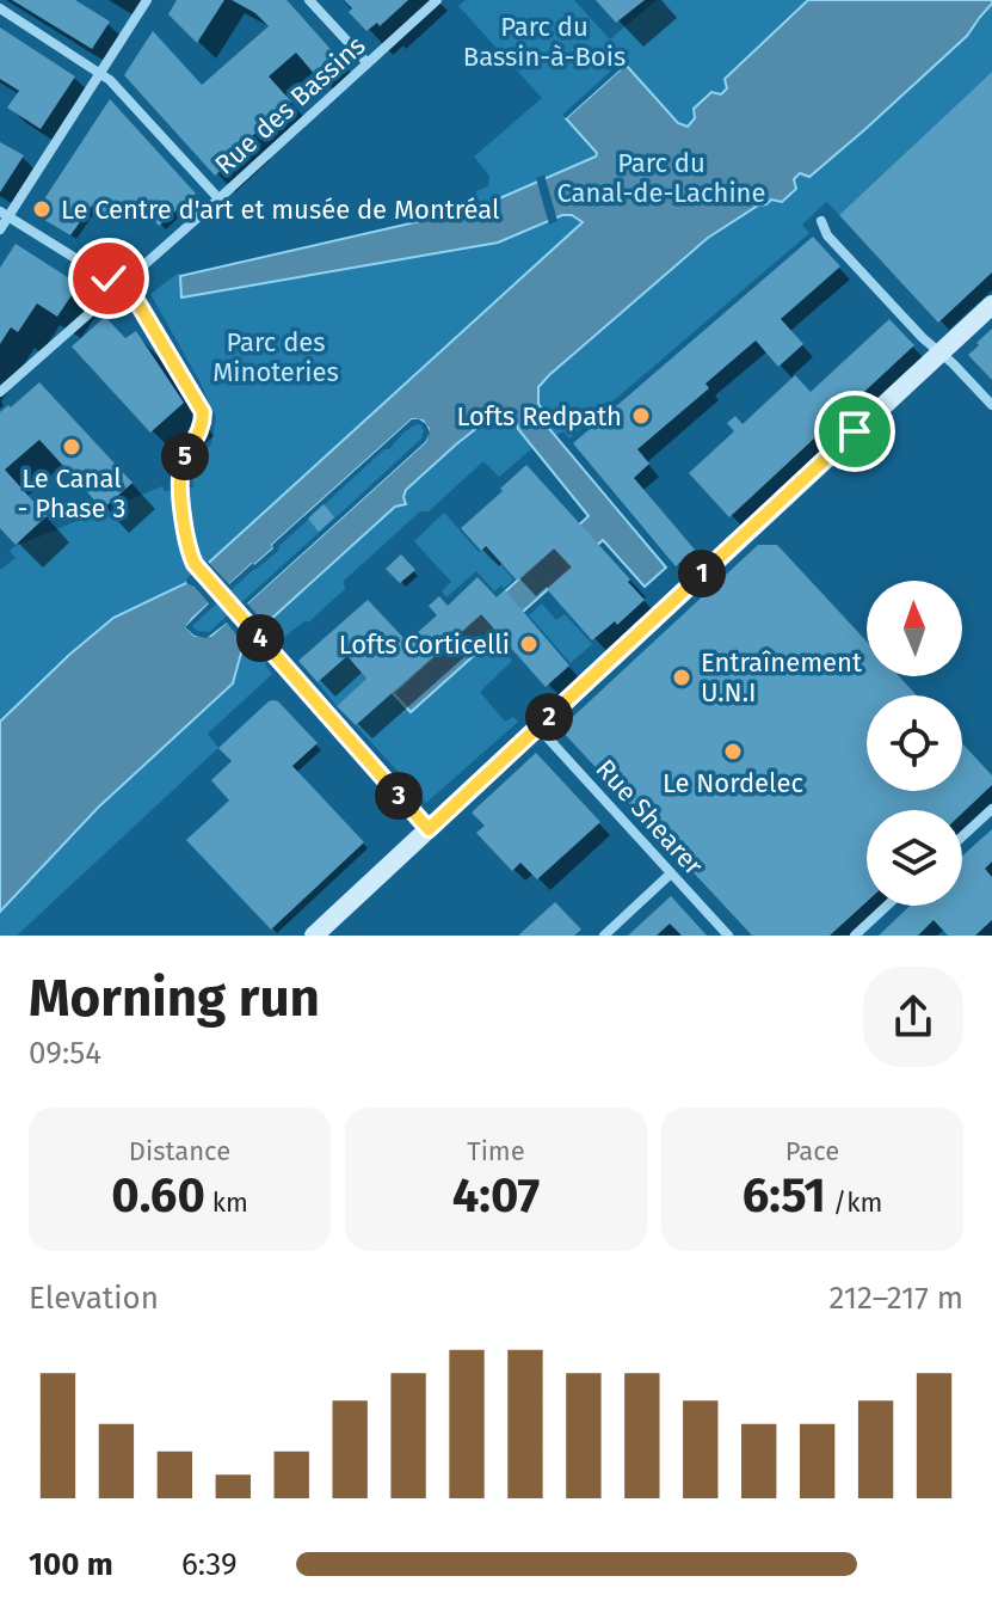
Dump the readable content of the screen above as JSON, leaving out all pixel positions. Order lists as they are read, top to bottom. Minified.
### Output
{"streets":{"street":["Rue des Bassins","Rue Shearer"]},"parks":["Parc du Bassin-à-Bois","Parc du Canal-de-Lachine","Parc des Minoteries"],"places":["Le Centre d'art et musée de Montréal","Lofts Redpath","Le Canal - Phase 3","Lofts Corticelli","Entraînement U.N.I","Le Nordelec"],"north":"top","page":{"pins":["5","1","4","2","3"],"heading":["Morning run","09:54"],"stats":[["Distance","0.60 km"],["Time","4:07"],["Pace","6:51 /km"]],"chart":["Elevation","212–217 m"],"list":[{"name":"100 m","note":"6:39"}]}}
